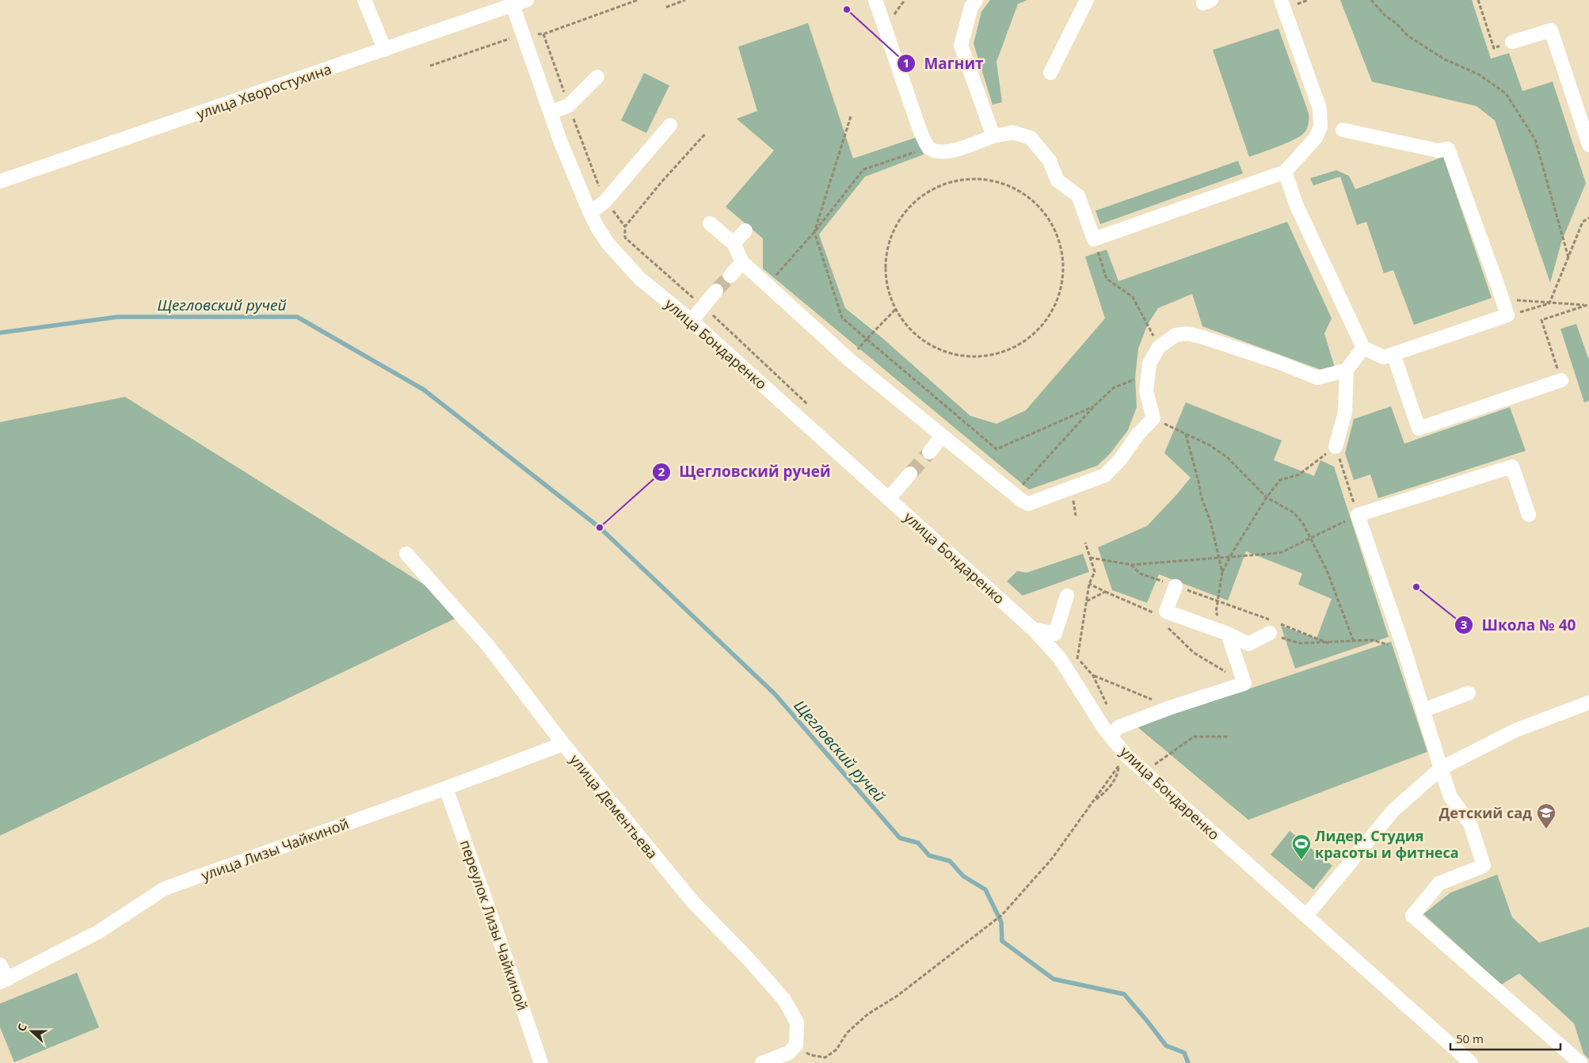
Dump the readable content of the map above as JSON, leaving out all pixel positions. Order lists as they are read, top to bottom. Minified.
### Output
{"streets":{"street":["улица Хворостухина","улица Бондаренко","улица Дементьева","улица Лизы Чайкиной","переулок Лизы Чайкиной"]},"crossings":[["улица Хворостухина","улица Бондаренко"],["улица Дементьева","улица Лизы Чайкиной"],["улица Лизы Чайкиной","переулок Лизы Чайкиной"]],"water":["Щегловский ручей"],"places":{"other":["Магнит","Щегловский ручей","Школа № 40"],"school or university":["Детский сад"],"sports":["Лидер. Студия красоты и фитнеса"]},"scale_bar":"50 m","north":"left"}
